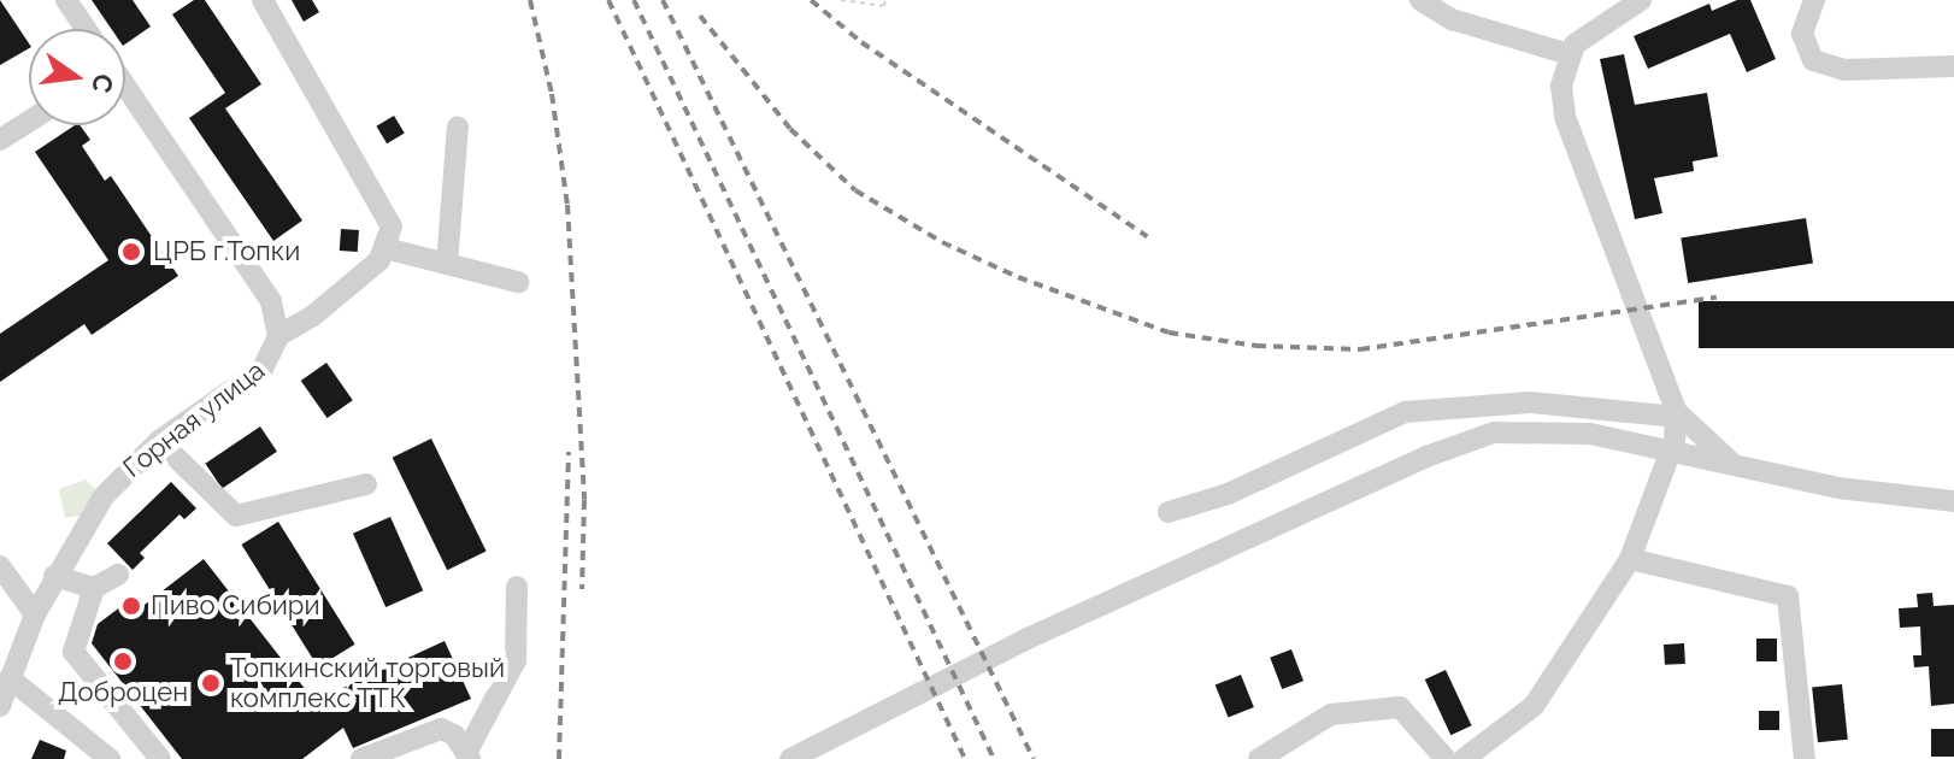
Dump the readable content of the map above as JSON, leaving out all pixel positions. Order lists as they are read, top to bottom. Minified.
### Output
{"streets":{"street":["Горная улица"]},"places":["ЦРБ г.Топки","Пиво Сибири","Доброцен","Топкинский торговый комплекс ТТК"],"north":"right"}
